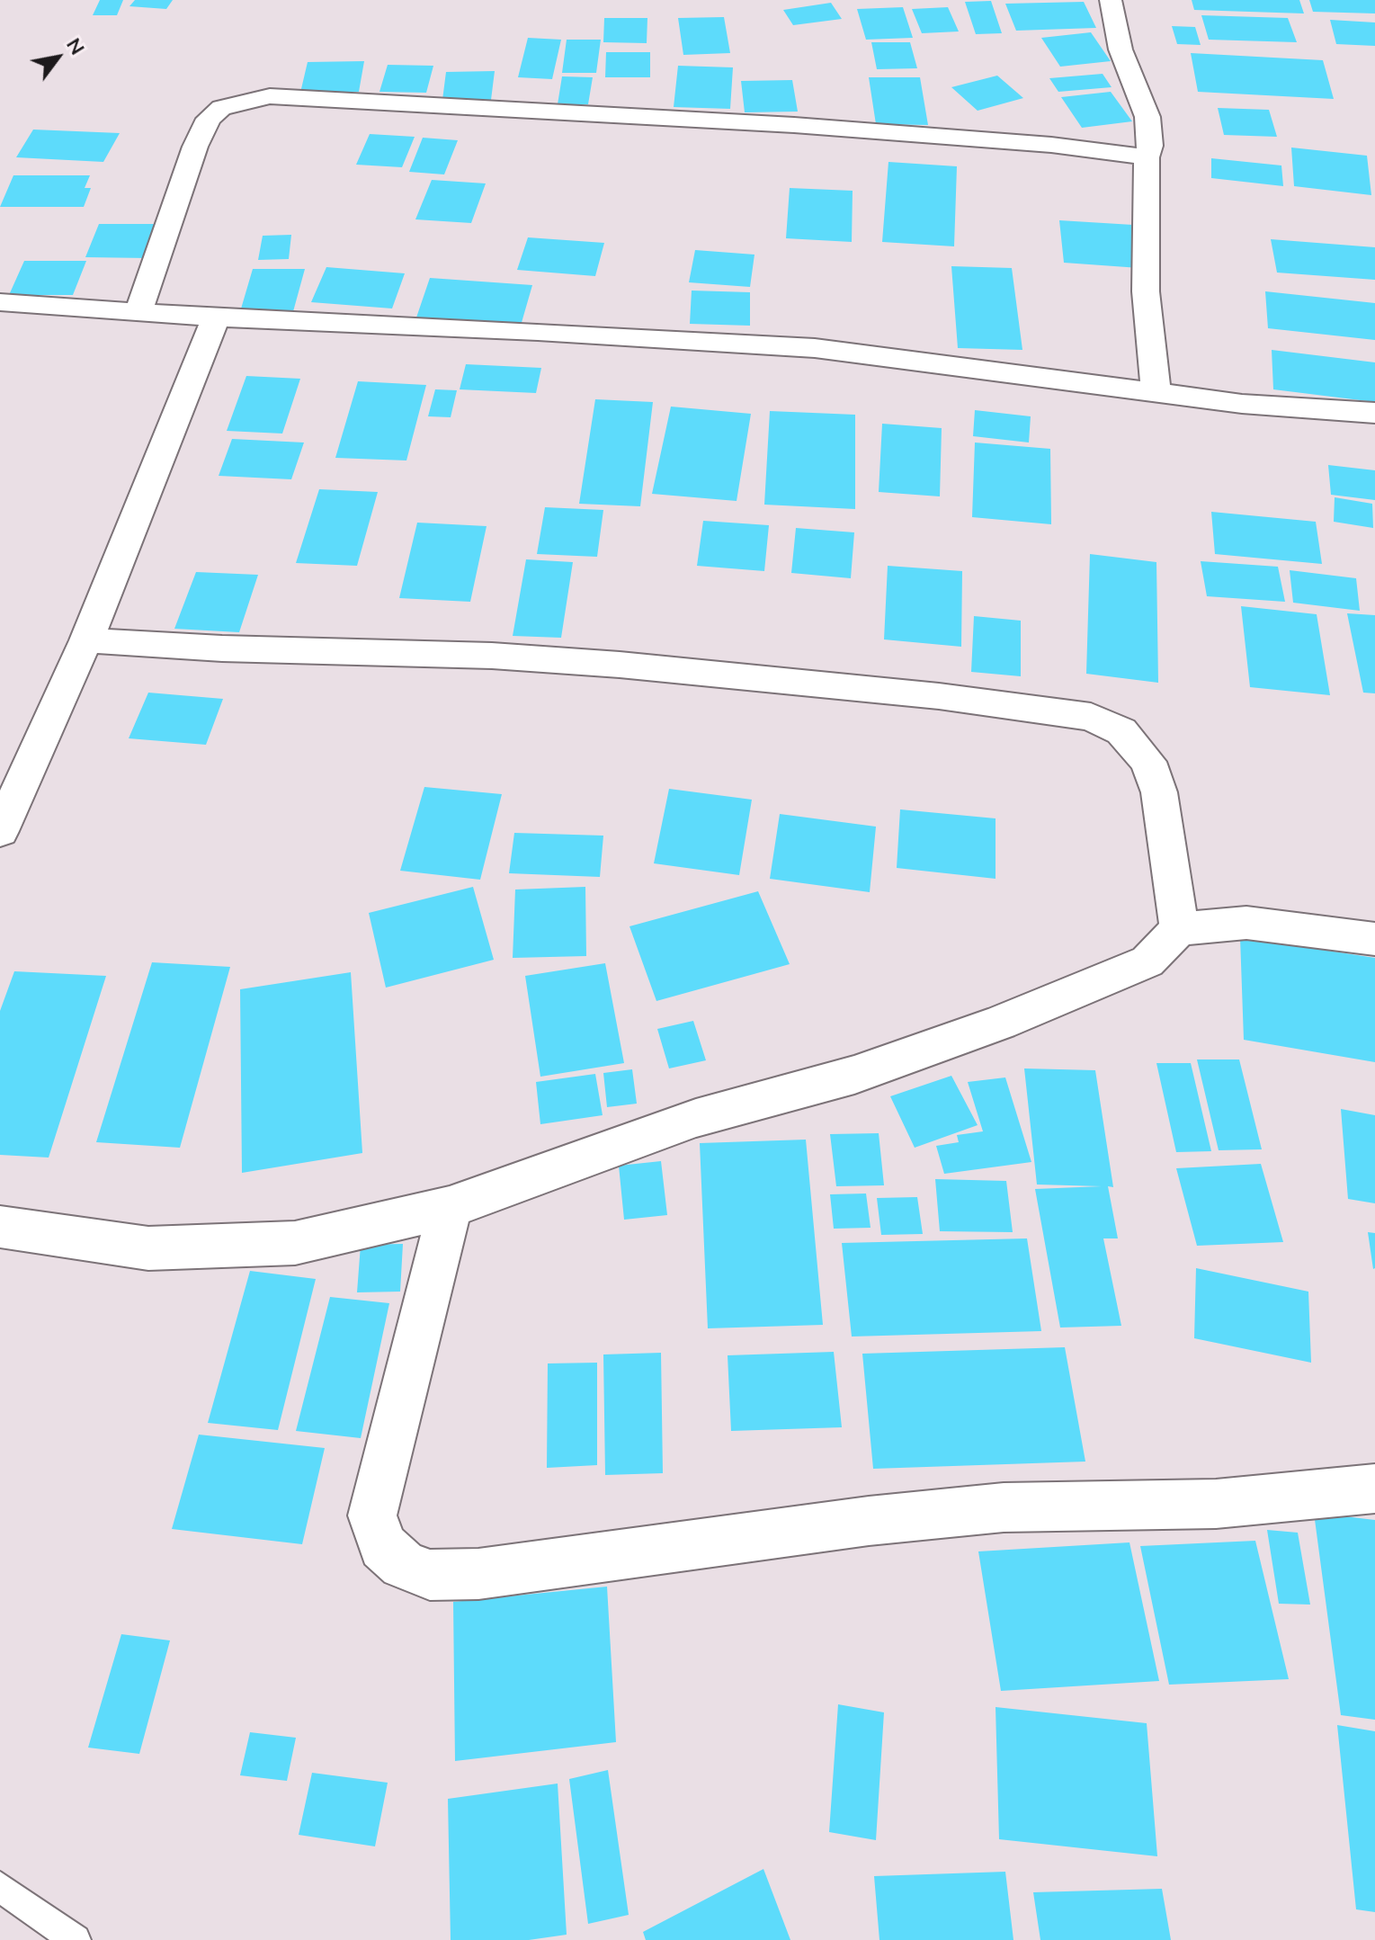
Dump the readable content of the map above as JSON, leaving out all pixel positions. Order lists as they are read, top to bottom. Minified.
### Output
{"north":"top right"}
